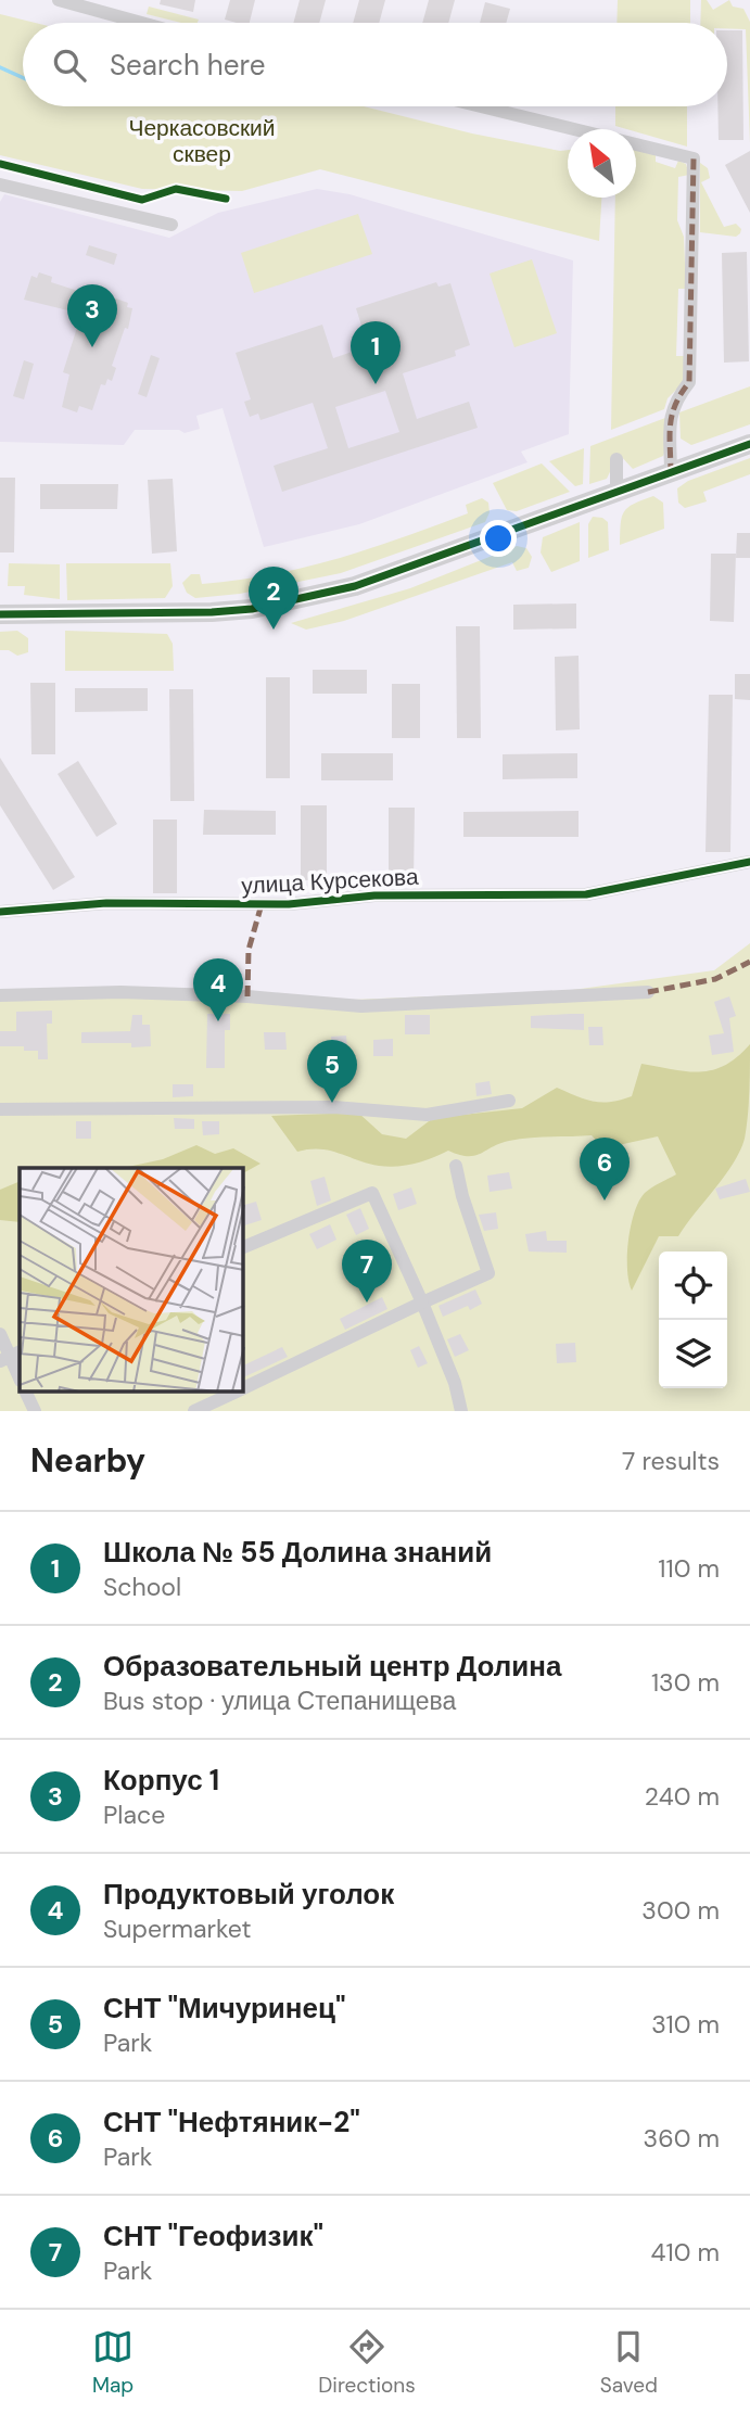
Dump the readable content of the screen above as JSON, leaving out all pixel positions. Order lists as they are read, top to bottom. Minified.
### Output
{"streets":{"street":["улица Курсекова"]},"parks":["Черкасовский сквер"],"north":"top left","page":{"search":"Search here","pins":["3","1","2","4","5","6","7"],"heading":["Nearby","7 results"],"list":[{"mark":"1","name":"Школа № 55 Долина знаний","note":"School","value":"110 m"},{"mark":"2","name":"Образовательный центр Долина","note":"Bus stop · улица Степанищева","value":"130 m"},{"mark":"3","name":"Корпус 1","note":"Place","value":"240 m"},{"mark":"4","name":"Продуктовый уголок","note":"Supermarket","value":"300 m"},{"mark":"5","name":"СНТ \"Мичуринец\"","note":"Park","value":"310 m"},{"mark":"6","name":"СНТ \"Нефтяник-2\"","note":"Park","value":"360 m"},{"mark":"7","name":"СНТ \"Геофизик\"","note":"Park","value":"410 m"}],"nav":["Map","Directions","Saved"]}}
